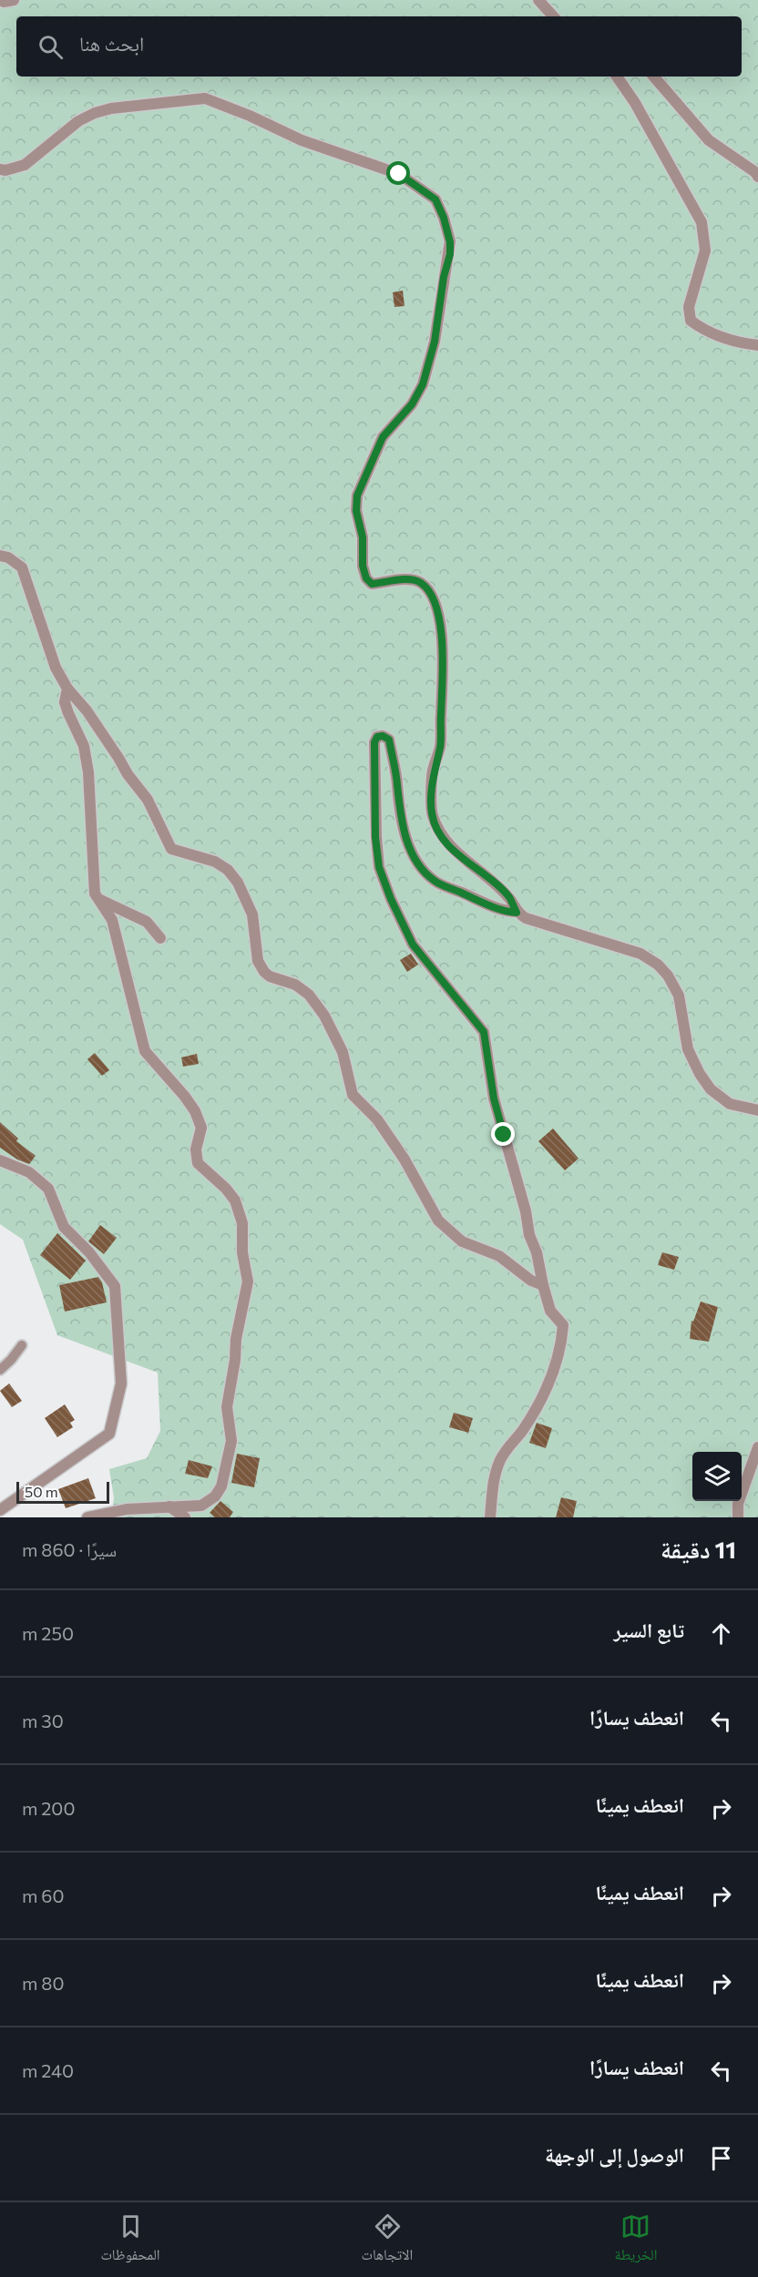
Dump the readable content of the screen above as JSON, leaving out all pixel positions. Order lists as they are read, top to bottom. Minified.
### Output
{"scale_bar":"50 m","page":{"search":"ابحث هنا","scale":"50 m","heading":["11 دقيقة","سيرًا · 860 m"],"list":[["تابع السير","250 m"],["انعطف يسارًا","30 m"],["انعطف يمينًا","200 m"],["انعطف يمينًا","60 m"],["انعطف يمينًا","80 m"],["انعطف يسارًا","240 m"],"الوصول إلى الوجهة"],"nav":["الخريطة","الاتجاهات","المحفوظات"]}}
